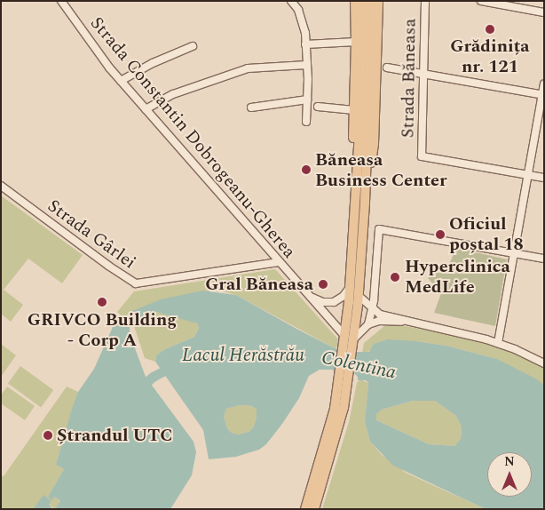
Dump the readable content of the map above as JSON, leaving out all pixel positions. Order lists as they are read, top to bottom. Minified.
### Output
{"streets":{"street":["Strada Băneasa","Strada Constantin Dobrogeanu-Gherea","Strada Gârlei"]},"crossings":[["Strada Constantin Dobrogeanu-Gherea","Strada Gârlei"]],"water":["Lacul Herăstrău","Colentina"],"places":["Grădinița nr. 121","Băneasa Business Center","Oficiul poștal 18","Hyperclinica MedLife","Gral Băneasa","GRIVCO Building - Corp A","Ștrandul UTC"],"north":"top"}
